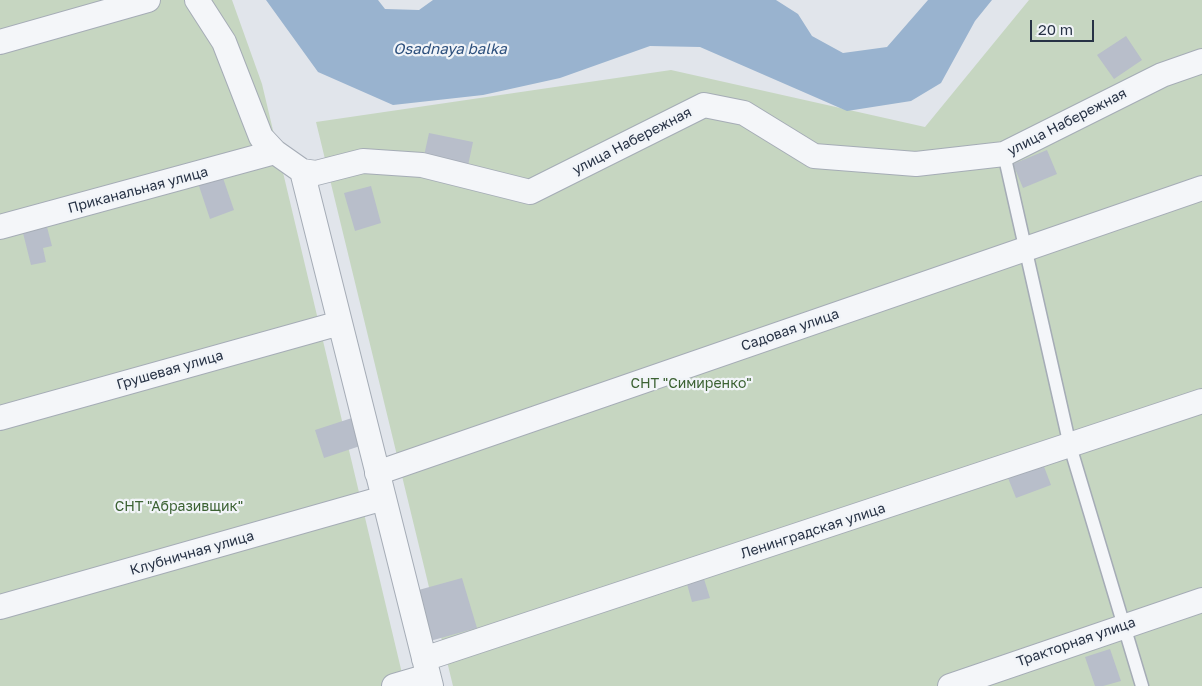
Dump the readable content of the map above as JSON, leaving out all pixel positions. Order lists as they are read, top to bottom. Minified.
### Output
{"streets":{"street":["улица Набережная","Приканальная улица","Садовая улица","Грушевая улица","Ленинградская улица","Клубничная улица","Тракторная улица"]},"water":["Osadnaya balka"],"parks":["СНТ \"Симиренко\"","СНТ \"Абразивщик\""],"scale_bar":"20 m"}
